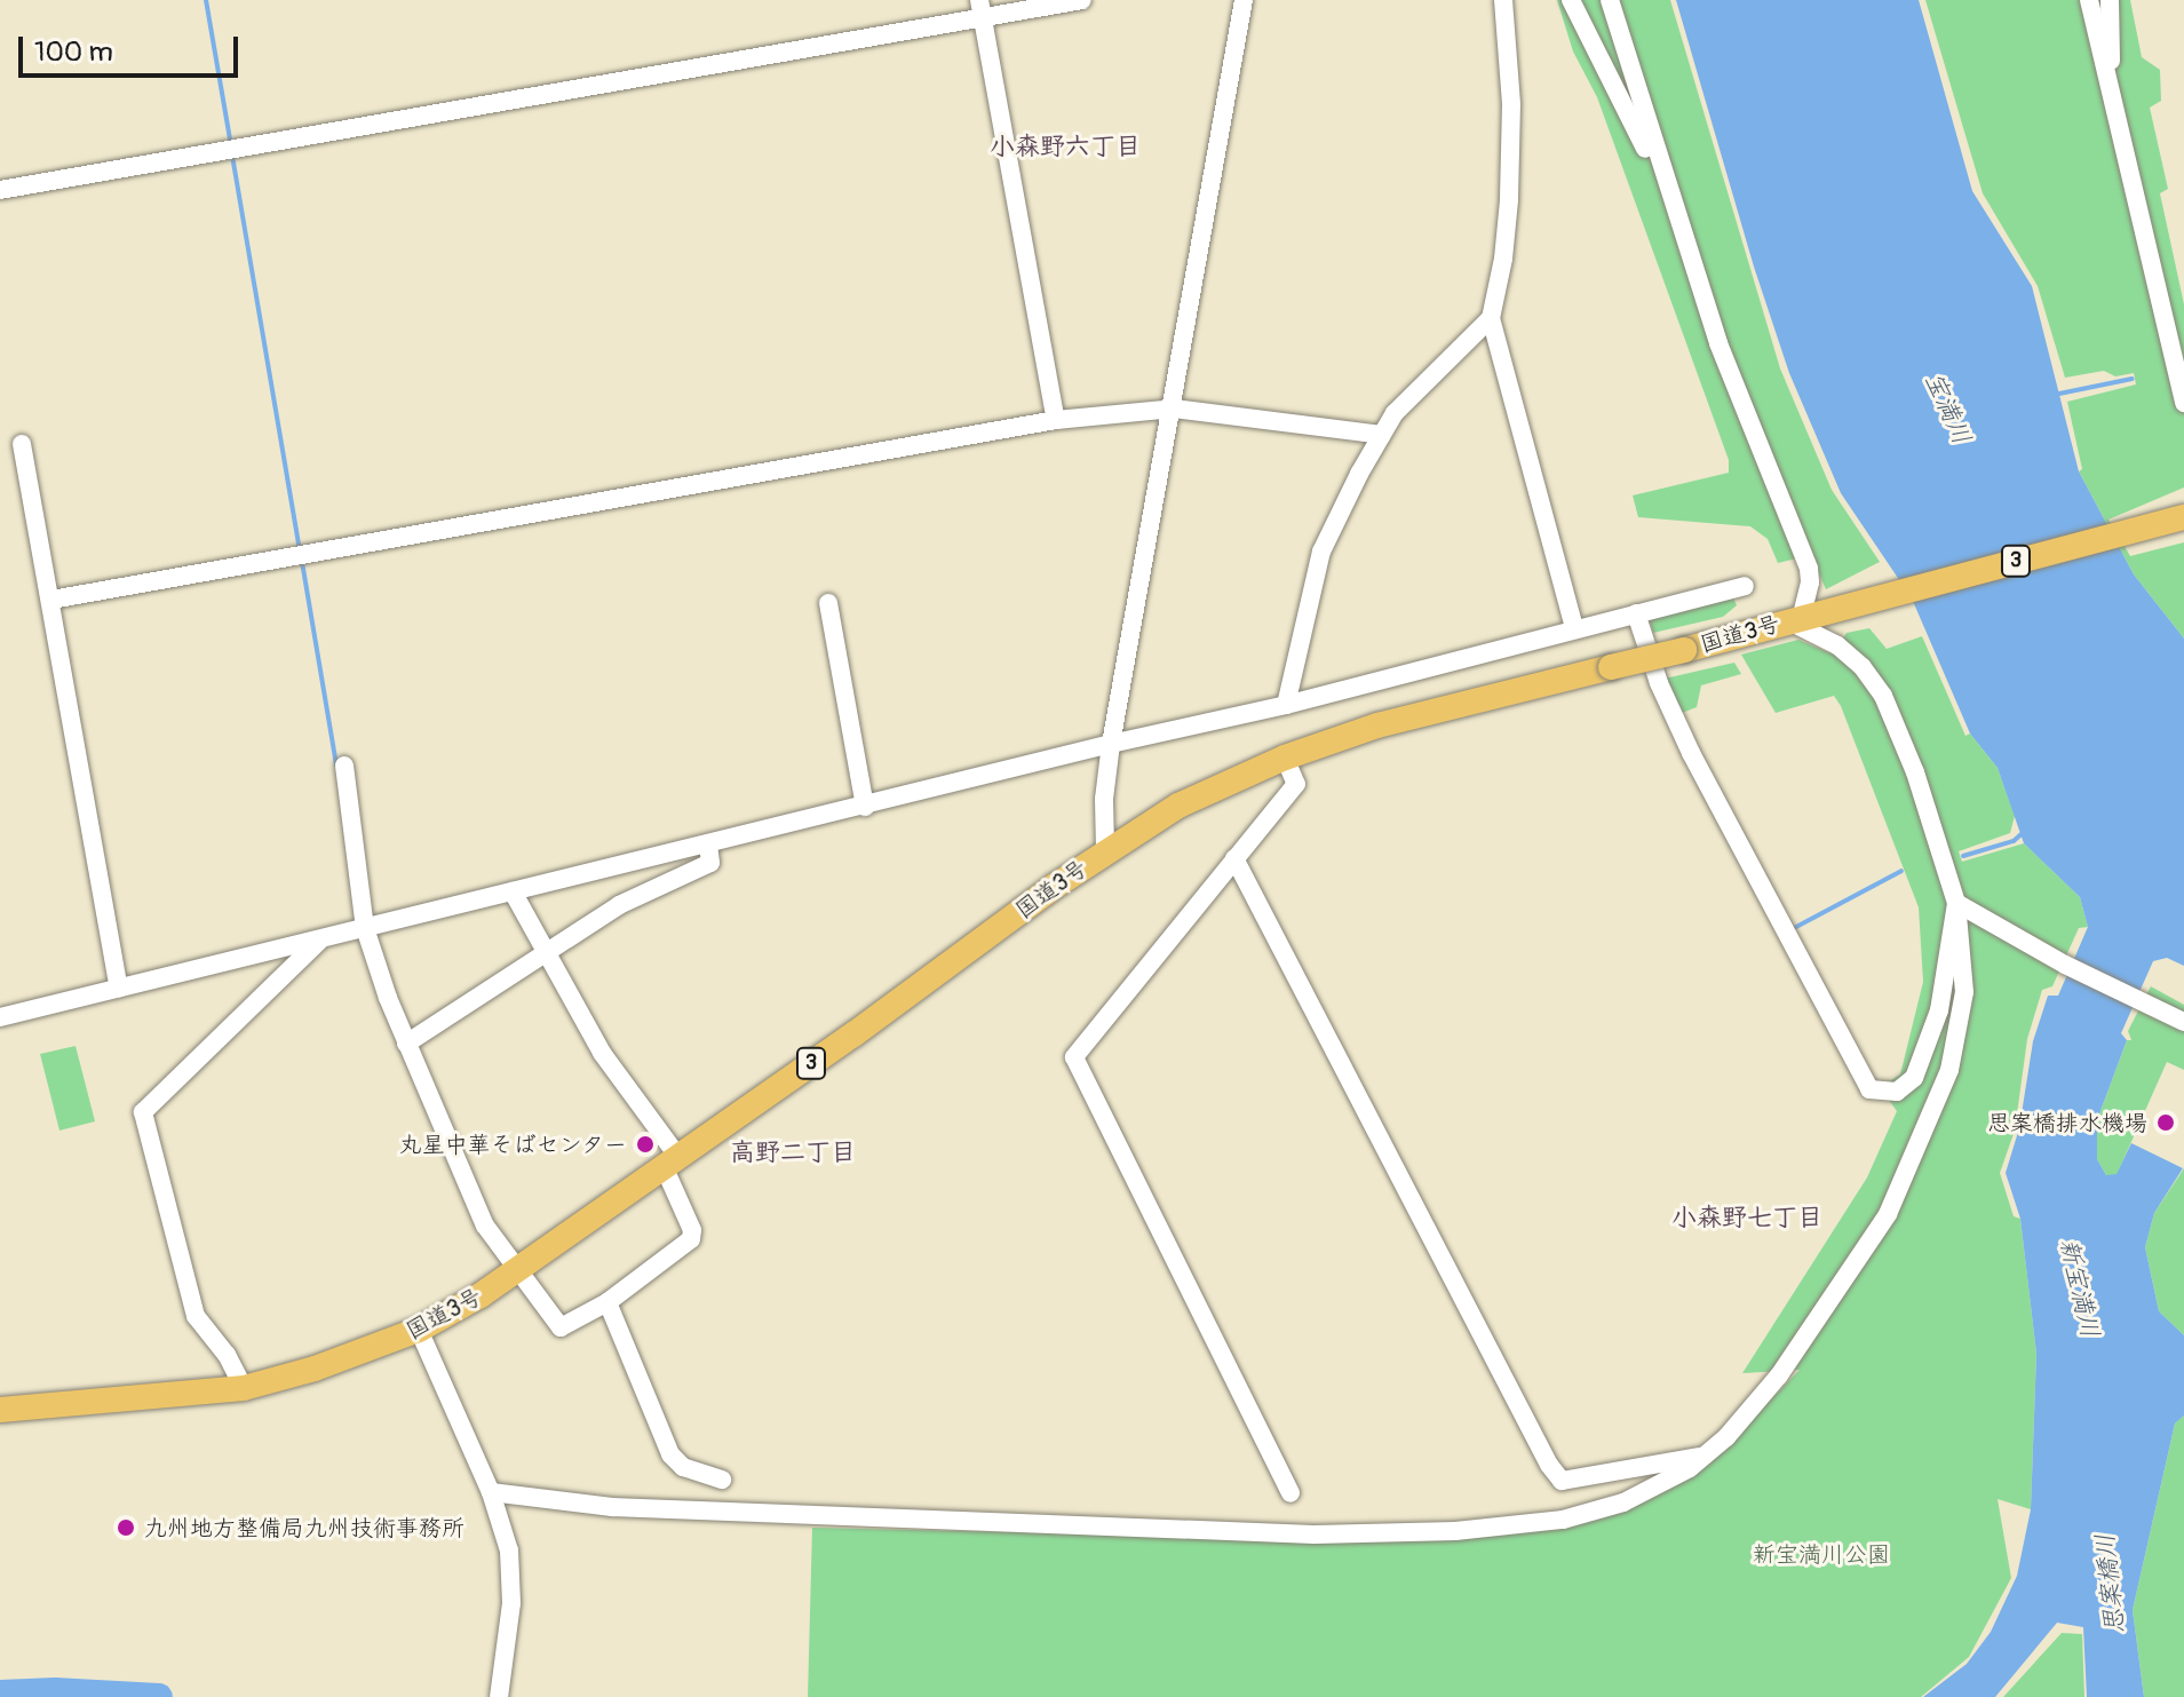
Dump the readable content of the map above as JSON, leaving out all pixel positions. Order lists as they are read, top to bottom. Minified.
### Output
{"streets":{"highway":["3","国道3号"]},"districts":["小森野六丁目","高野二丁目","小森野七丁目"],"water":["宝満川","新宝満川","思案橋川"],"parks":["新宝満川公園"],"places":["思案橋排水機場","丸星中華そばセンター","九州地方整備局九州技術事務所"],"scale_bar":"100 m"}
